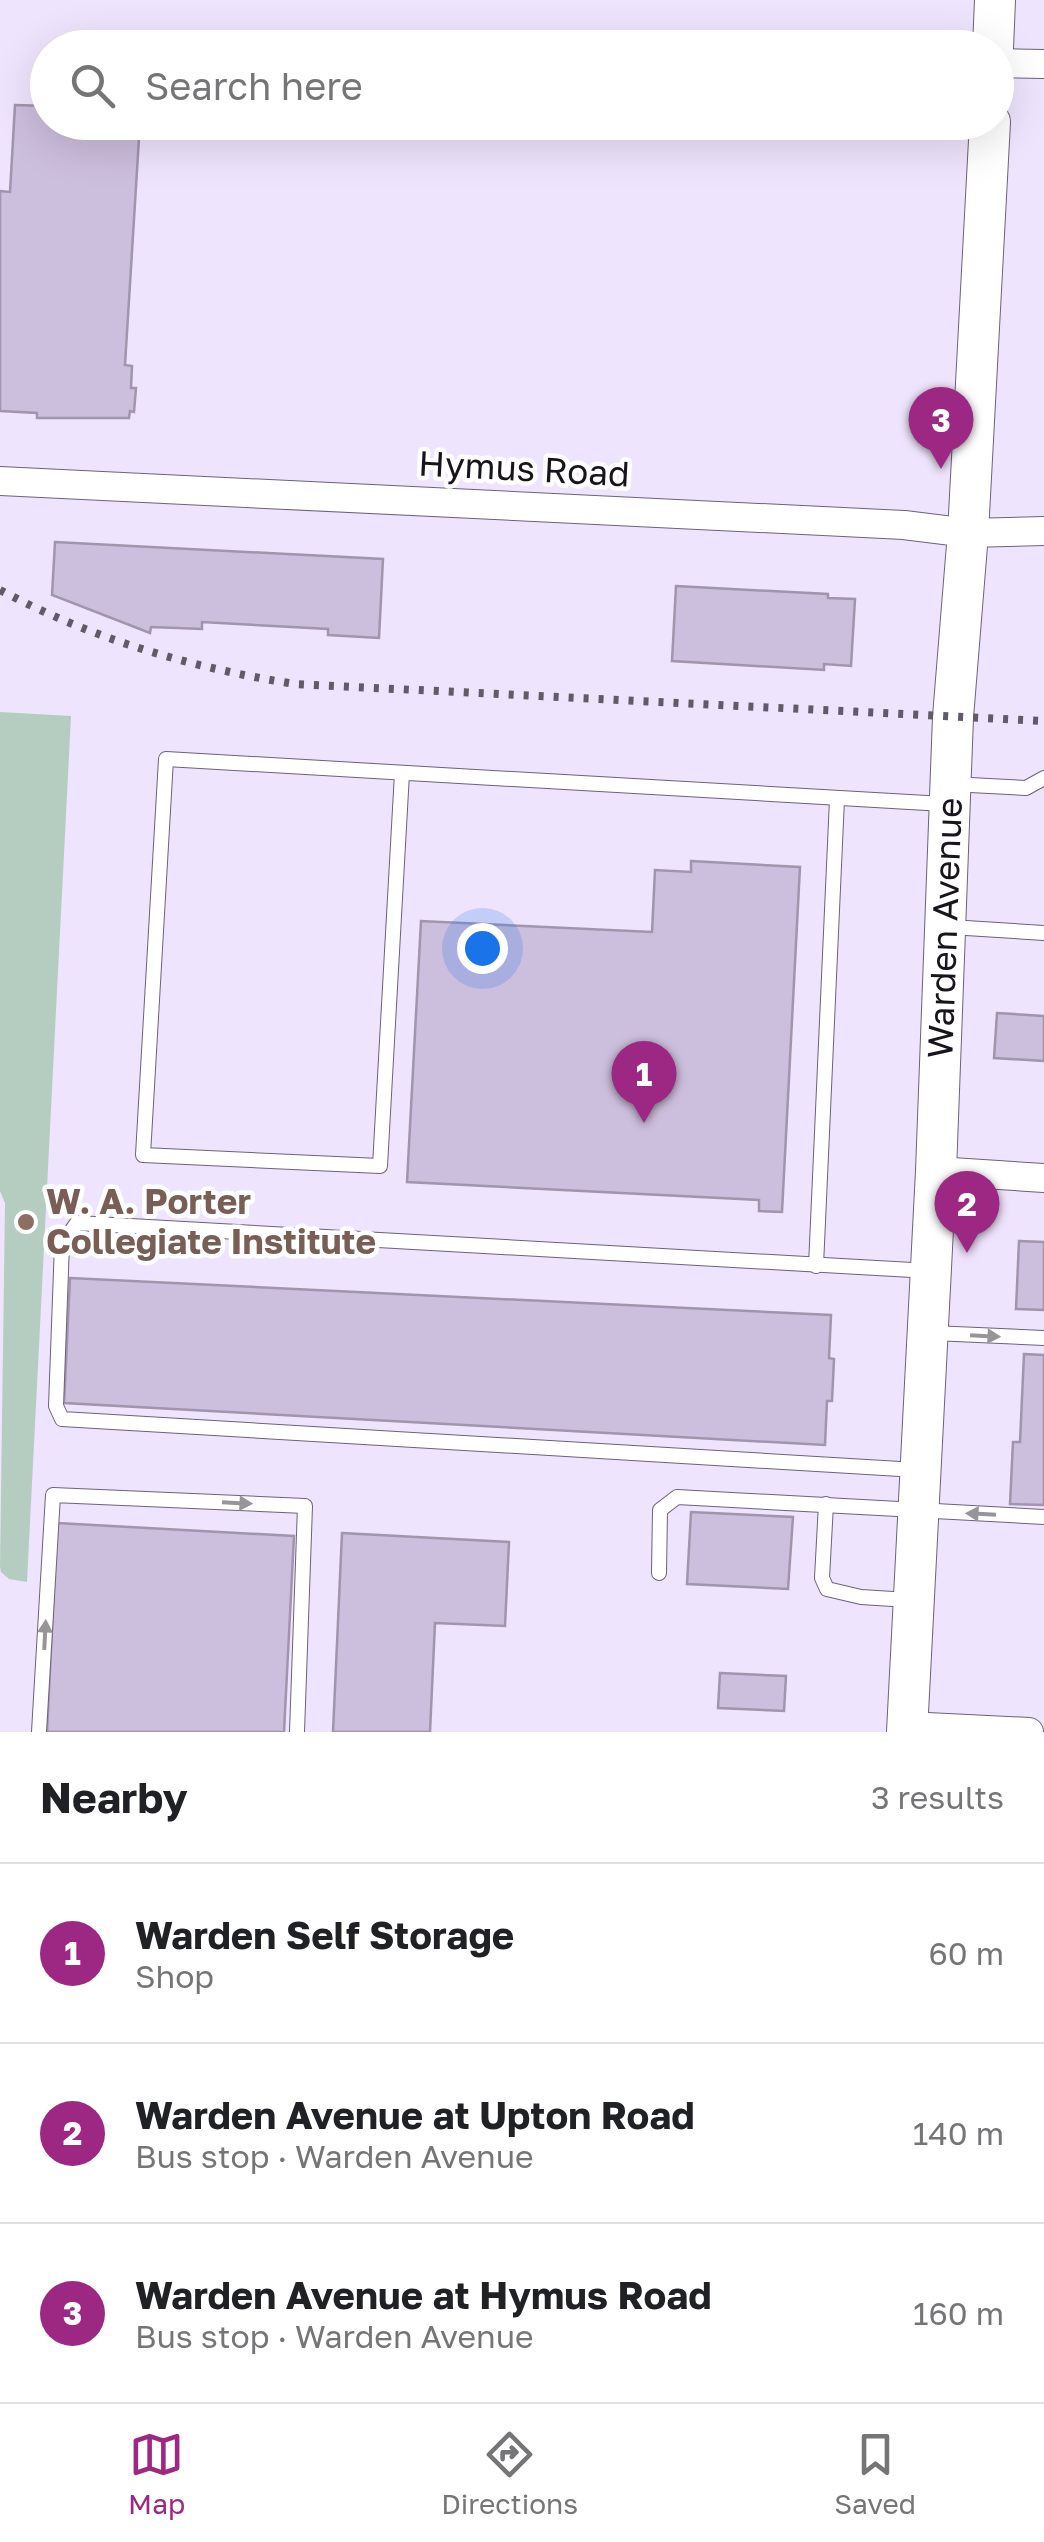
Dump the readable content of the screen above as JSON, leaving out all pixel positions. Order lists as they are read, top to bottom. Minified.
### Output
{"streets":{"main road":["Warden Avenue"],"street":["Hymus Road"]},"crossings":[["Hymus Road","Warden Avenue"]],"places":["W. A. Porter Collegiate Institute"],"page":{"search":"Search here","pins":["3","1","2"],"heading":["Nearby","3 results"],"list":[{"mark":"1","name":"Warden Self Storage","note":"Shop","value":"60 m"},{"mark":"2","name":"Warden Avenue at Upton Road","note":"Bus stop · Warden Avenue","value":"140 m"},{"mark":"3","name":"Warden Avenue at Hymus Road","note":"Bus stop · Warden Avenue","value":"160 m"}],"nav":["Map","Directions","Saved"]}}
